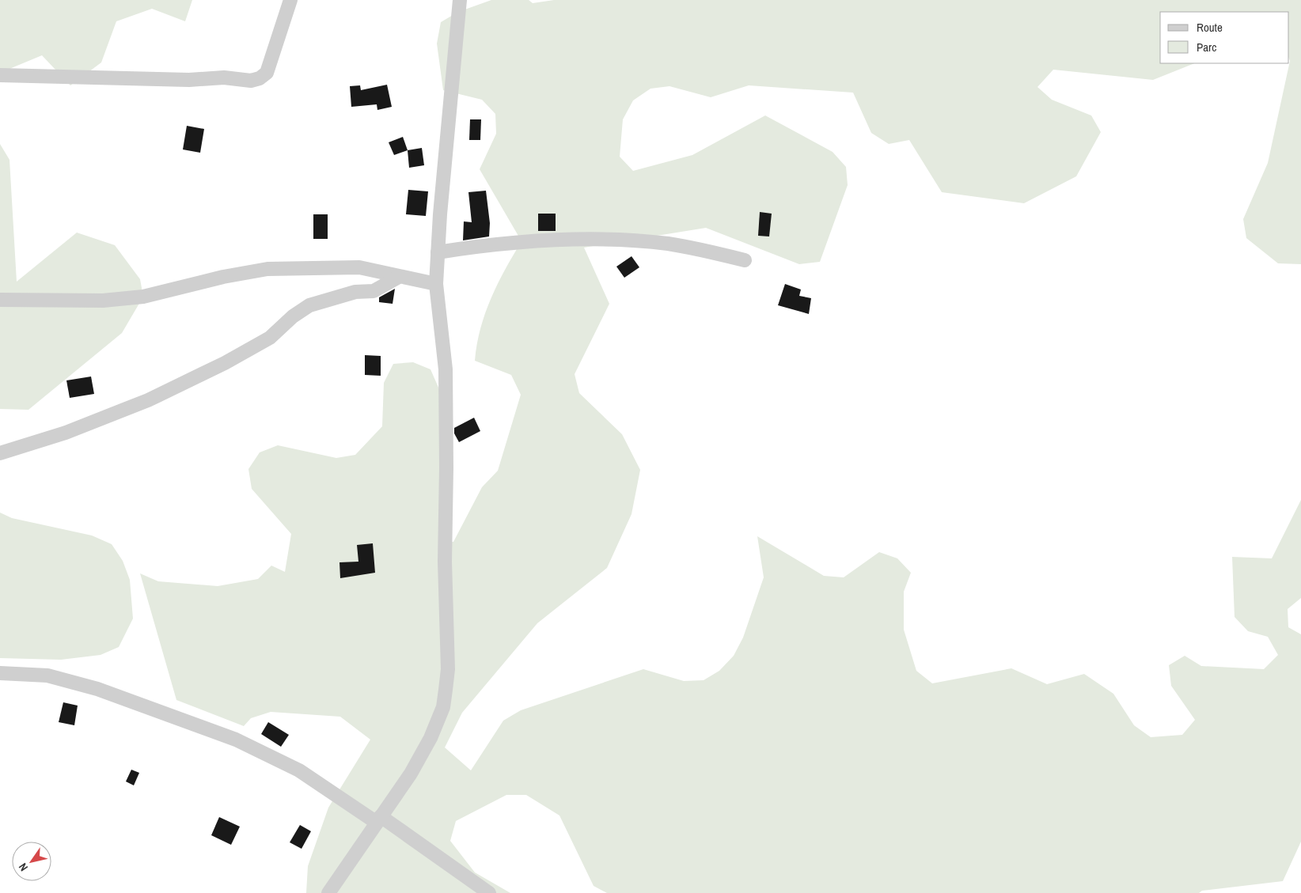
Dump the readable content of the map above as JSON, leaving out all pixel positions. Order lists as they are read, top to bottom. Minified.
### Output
{"legend":["Route","Parc"],"north":"bottom left"}
